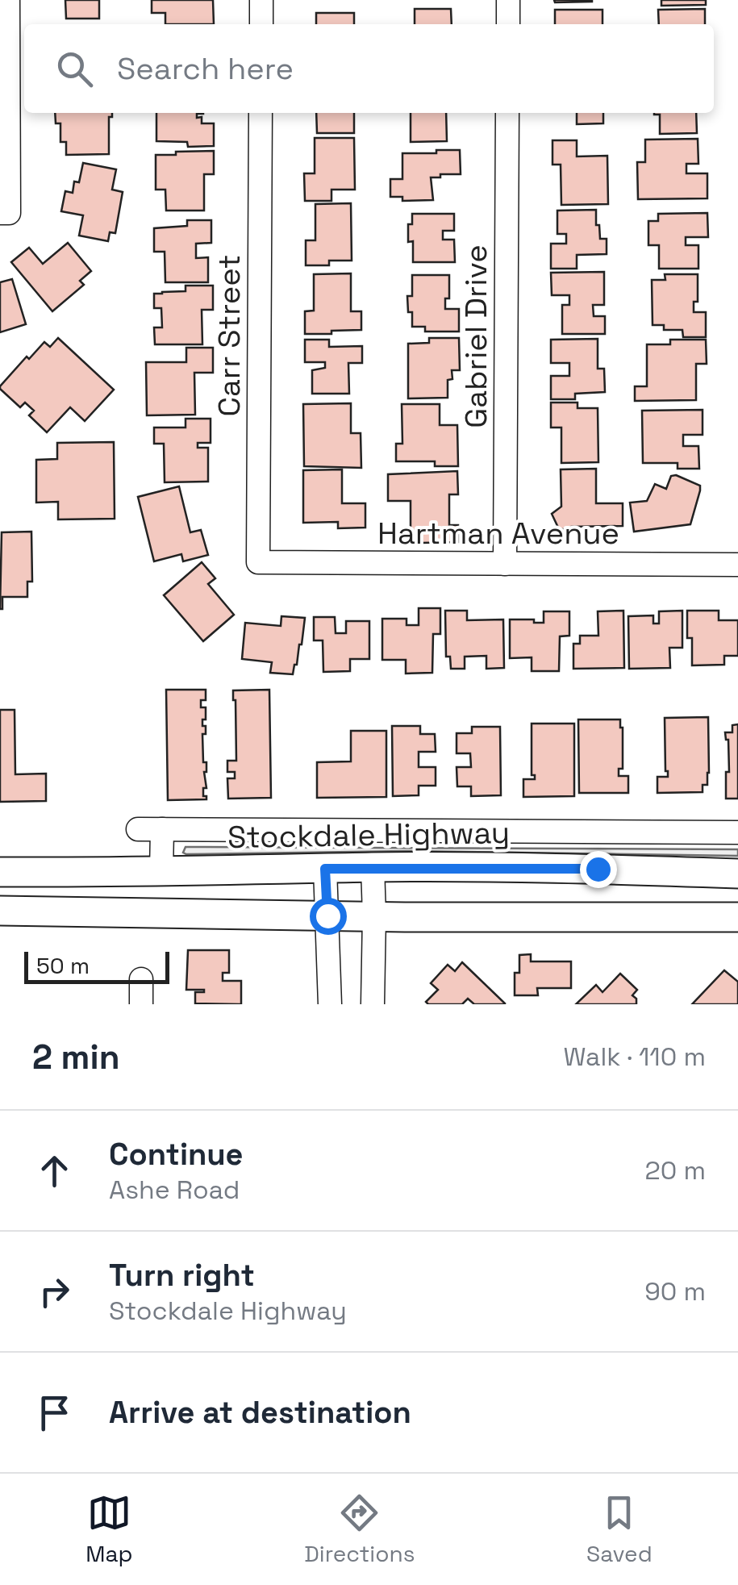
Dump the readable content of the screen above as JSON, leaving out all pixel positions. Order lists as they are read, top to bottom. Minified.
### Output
{"streets":{"main road":["Stockdale Highway"],"street":["Carr Street","Gabriel Drive","Hartman Avenue"]},"crossings":[["Carr Street","Hartman Avenue"],["Gabriel Drive","Hartman Avenue"]],"scale_bar":"50 m","page":{"search":"Search here","scale":"50 m","heading":["2 min","Walk · 110 m"],"list":[["Continue","Ashe Road","20 m"],["Turn right","Stockdale Highway","90 m"],"Arrive at destination"],"nav":["Map","Directions","Saved"]}}
